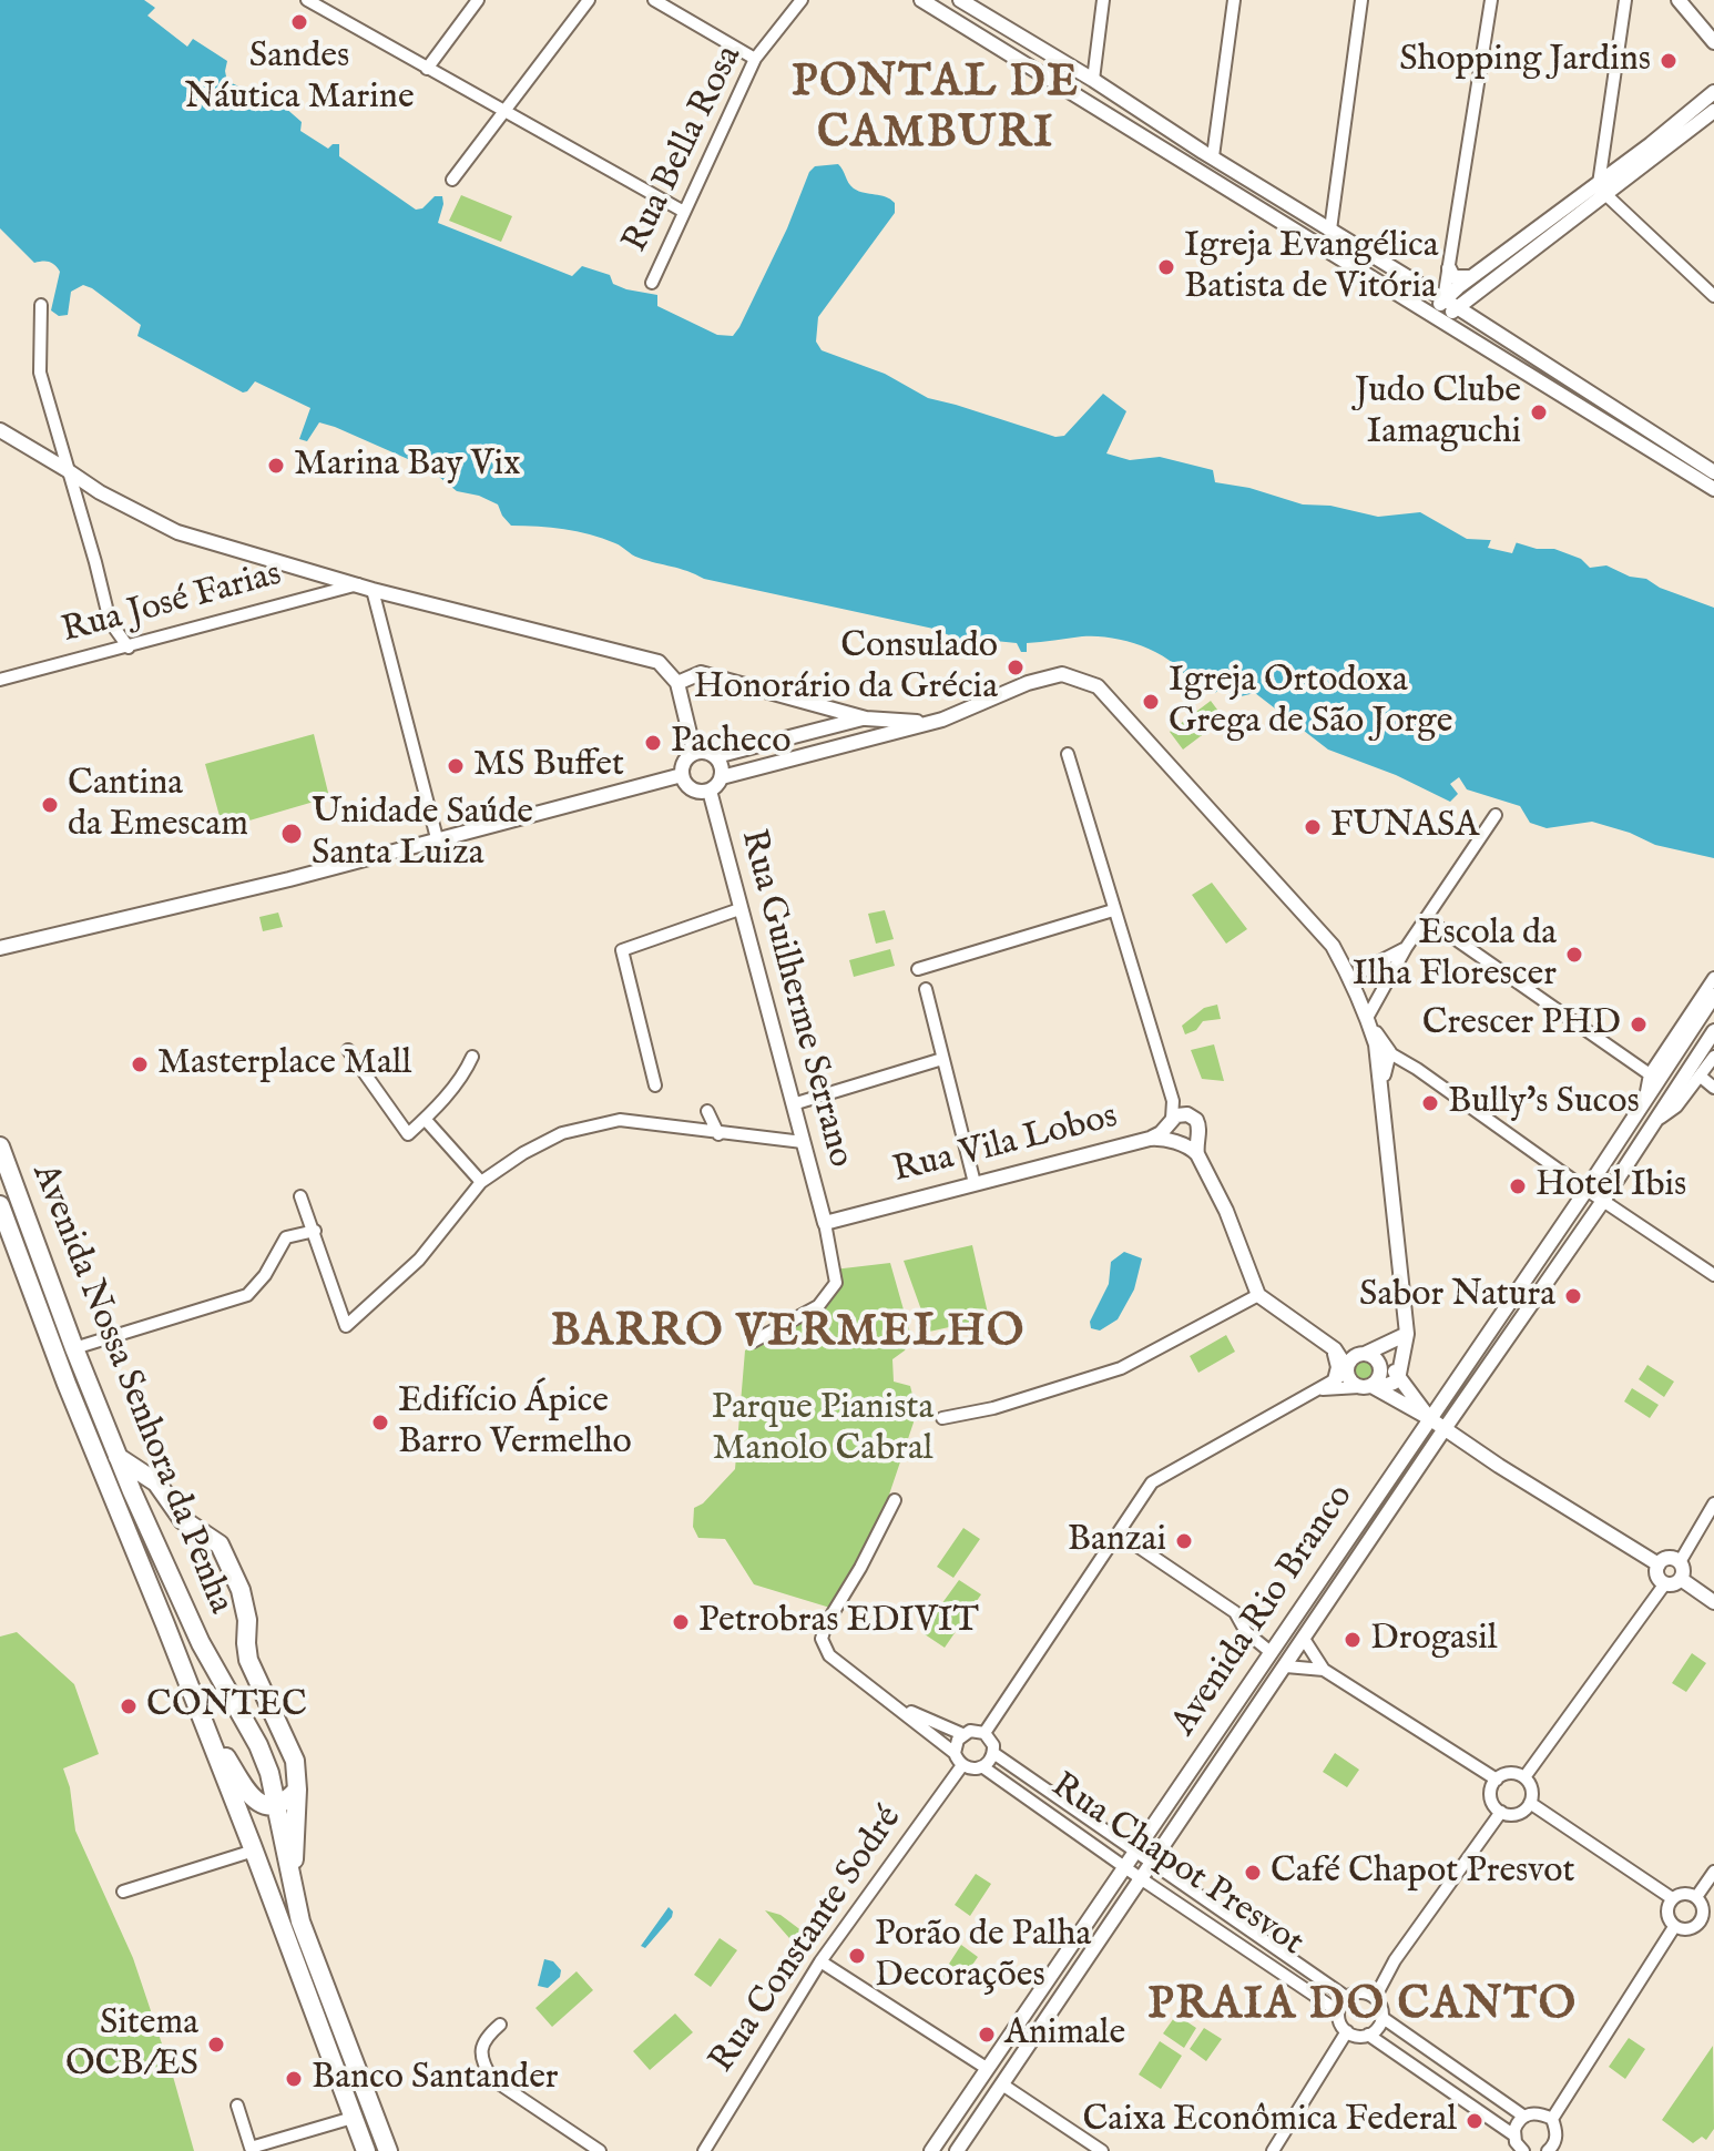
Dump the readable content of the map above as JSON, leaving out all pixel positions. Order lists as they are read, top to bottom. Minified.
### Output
{"streets":{"main road":["Avenida Nossa Senhora da Penha"],"street":["Rua Bella Rosa","Rua José Farias","Rua Guilherme Serrano","Rua Vila Lobos","Avenida Rio Branco","Rua Chapot Presvot","Rua Constante Sodré"]},"crossings":[["Rua Guilherme Serrano","Rua Vila Lobos"],["Avenida Rio Branco","Rua Chapot Presvot"],["Rua Chapot Presvot","Rua Constante Sodré"]],"districts":["PONTAL DE CAMBURI","BARRO VERMELHO","PRAIA DO CANTO"],"parks":["Parque Pianista Manolo Cabral"],"places":["Sandes Náutica Marine","Shopping Jardins","Igreja Evangélica Batista de Vitória","Judo Clube Iamaguchi","Marina Bay Vix","Consulado Honorário da Grécia","Igreja Ortodoxa Grega de São Jorge","Pacheco","MS Buffet","Cantina da Emescam","FUNASA","Unidade Saúde Santa Luiza","Escola da Ilha Florescer","Crescer PHD","Masterplace Mall","Bully's Sucos","Hotel Ibis","Sabor Natura","Edifício Ápice Barro Vermelho","Banzai","Petrobras EDIVIT","Drogasil","CONTEC","Café Chapot Presvot","Porão de Palha Decorações","Animale","Sitema OCB/ES","Banco Santander","Caixa Econômica Federal"]}
